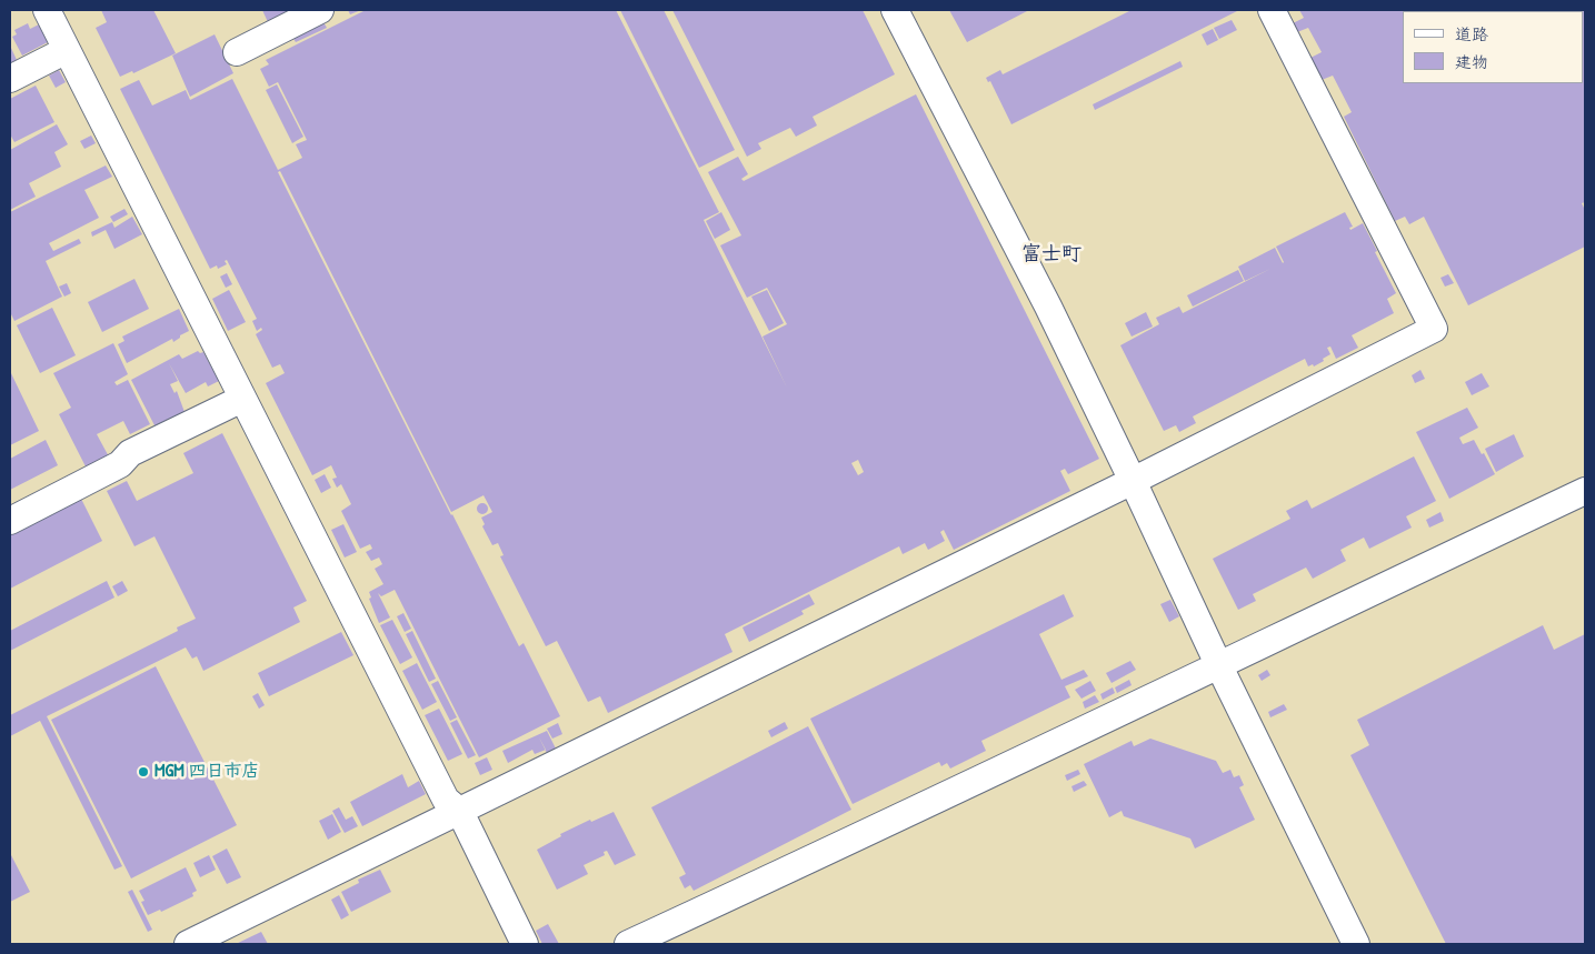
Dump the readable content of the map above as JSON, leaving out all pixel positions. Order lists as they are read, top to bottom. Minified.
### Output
{"districts":["富士町"],"places":["MGM 四日市店"],"legend":["道路","建物"]}
